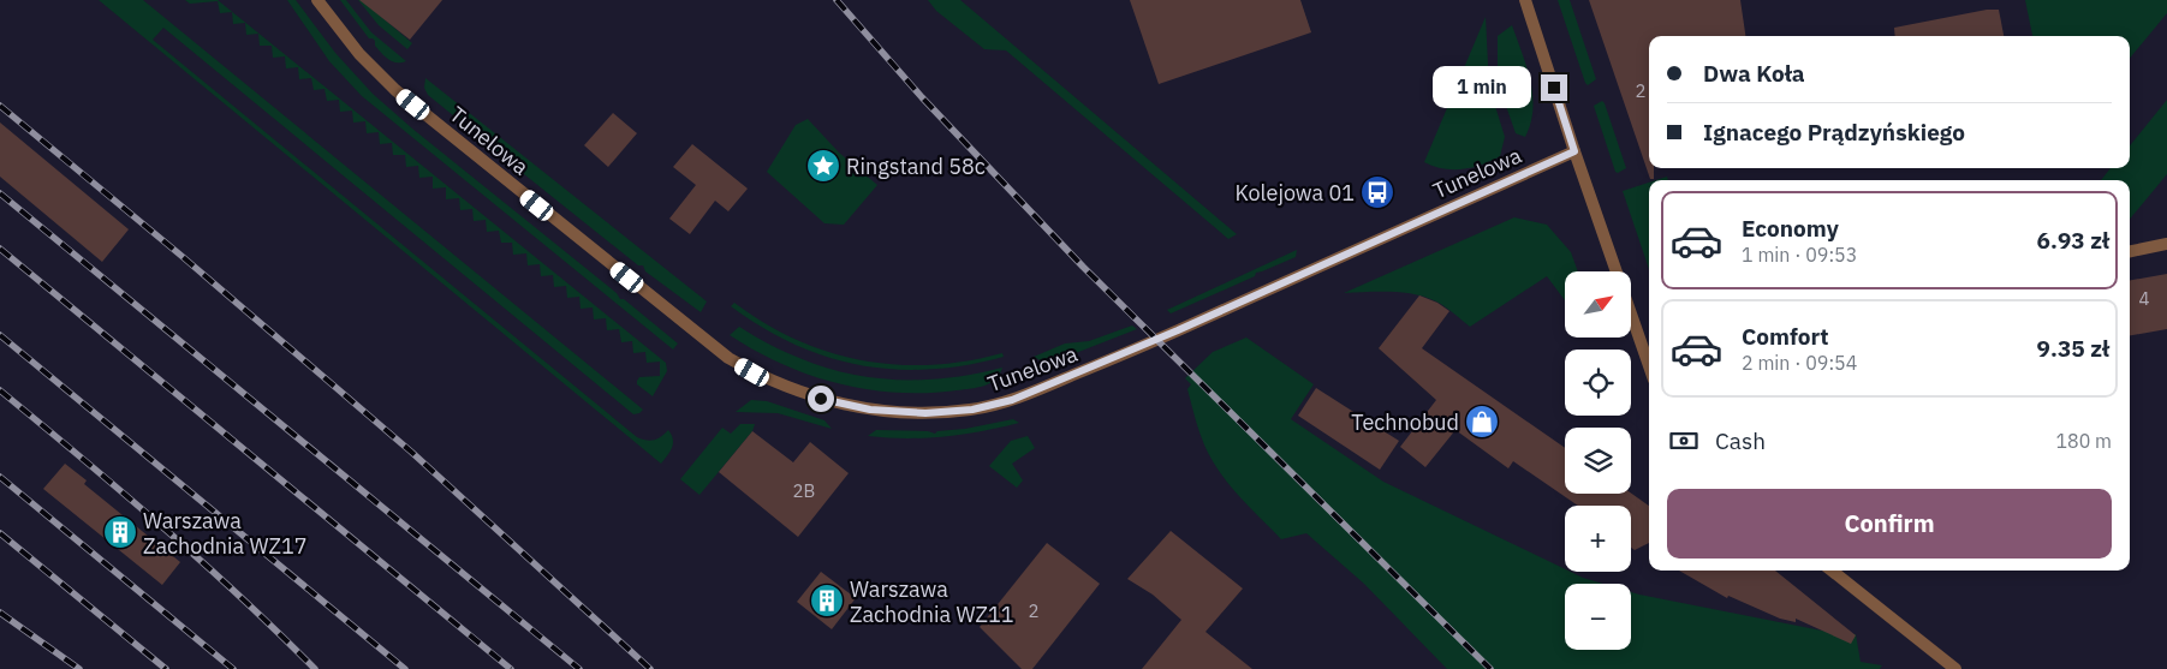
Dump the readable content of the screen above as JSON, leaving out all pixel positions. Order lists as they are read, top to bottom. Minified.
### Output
{"streets":{"street":["Tunelowa"]},"places":{"place":["Ringstand 58c"],"bus stop":["Kolejowa 01"],"shop":["Technobud"],"building":["Warszawa Zachodnia WZ17","Warszawa Zachodnia WZ11"]},"house_numbers":["2","4","2B","2"],"north":"top right","page":{"banner":["Dwa Koła","Ignacego Prądzyńskiego"],"bubble":"1 min","list":[{"name":"Economy","note":"1 min · 09:53","value":"6.93 zł"},{"name":"Comfort","note":"2 min · 09:54","value":"9.35 zł"}],"map_buttons":["+","−"],"pay":["Cash","180 m"],"buttons":"Confirm"}}
